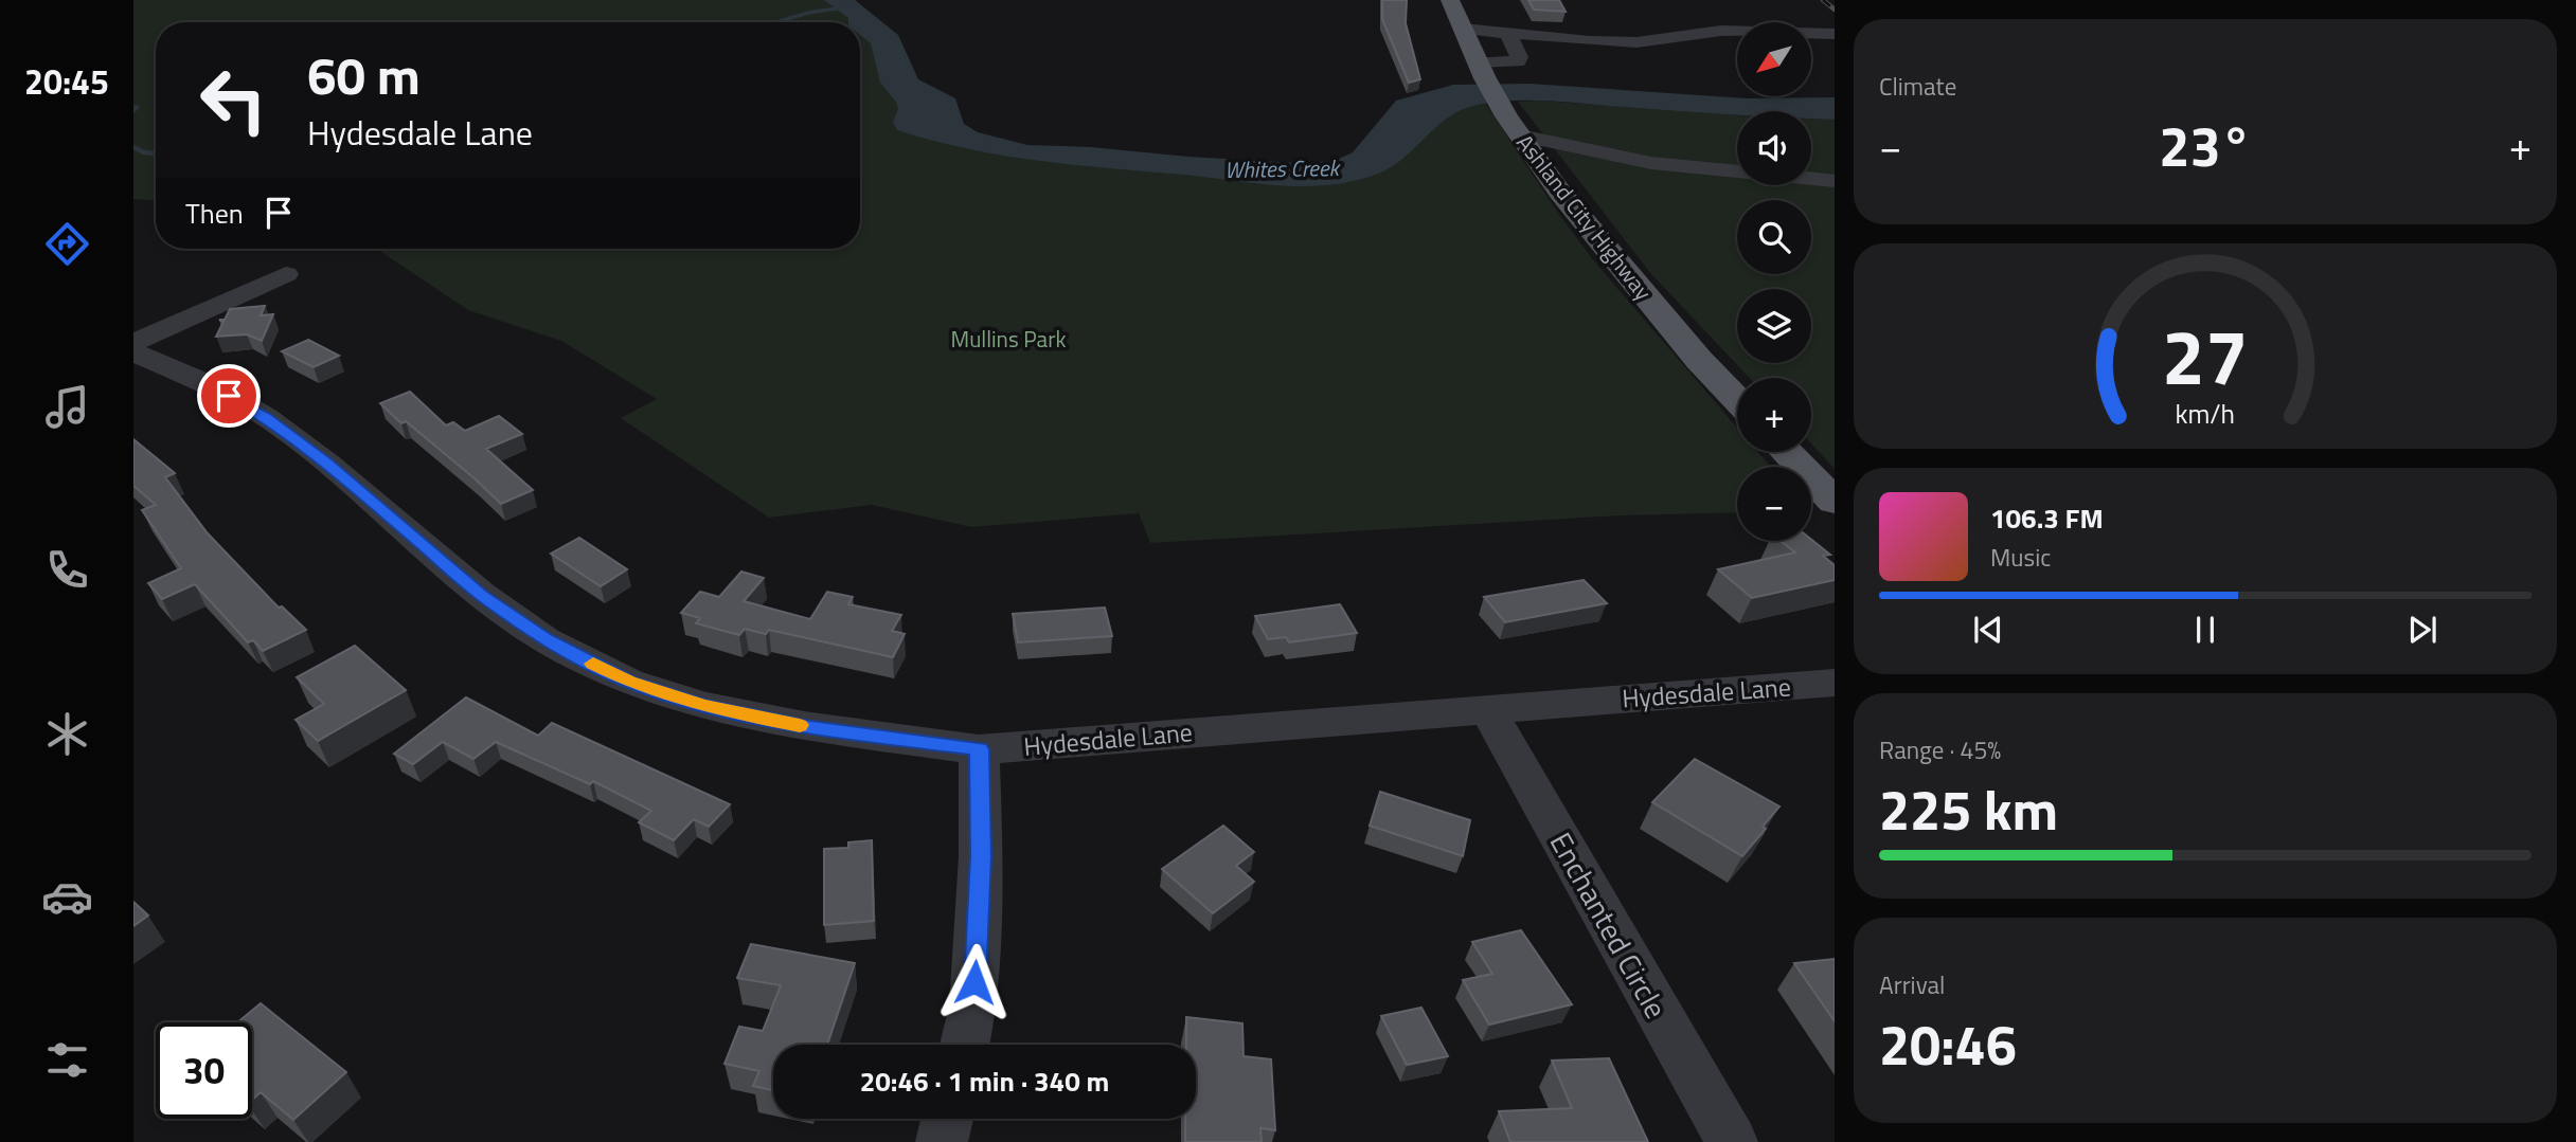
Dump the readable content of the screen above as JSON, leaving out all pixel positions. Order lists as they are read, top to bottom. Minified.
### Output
{"streets":{"main road":["Ashland City Highway"],"street":["Hydesdale Lane","Enchanted Circle"]},"crossings":[["Hydesdale Lane","Enchanted Circle"]],"water":["Whites Creek"],"parks":["Mullins Park"],"north":"bottom left","page":{"tabs":"20:45","tile":["Climate",["Range · 45%","225 km"],["Arrival","20:46"]],"map_buttons":["+","−"],"turn":["60 m","Hydesdale Lane"],"heat":["−","23°","+"],"then":"Then","song":["106.3 FM","Music"],"limit":"30","trip":"20:46 · 1 min · 340 m","gauge":["27","km/h"]}}
